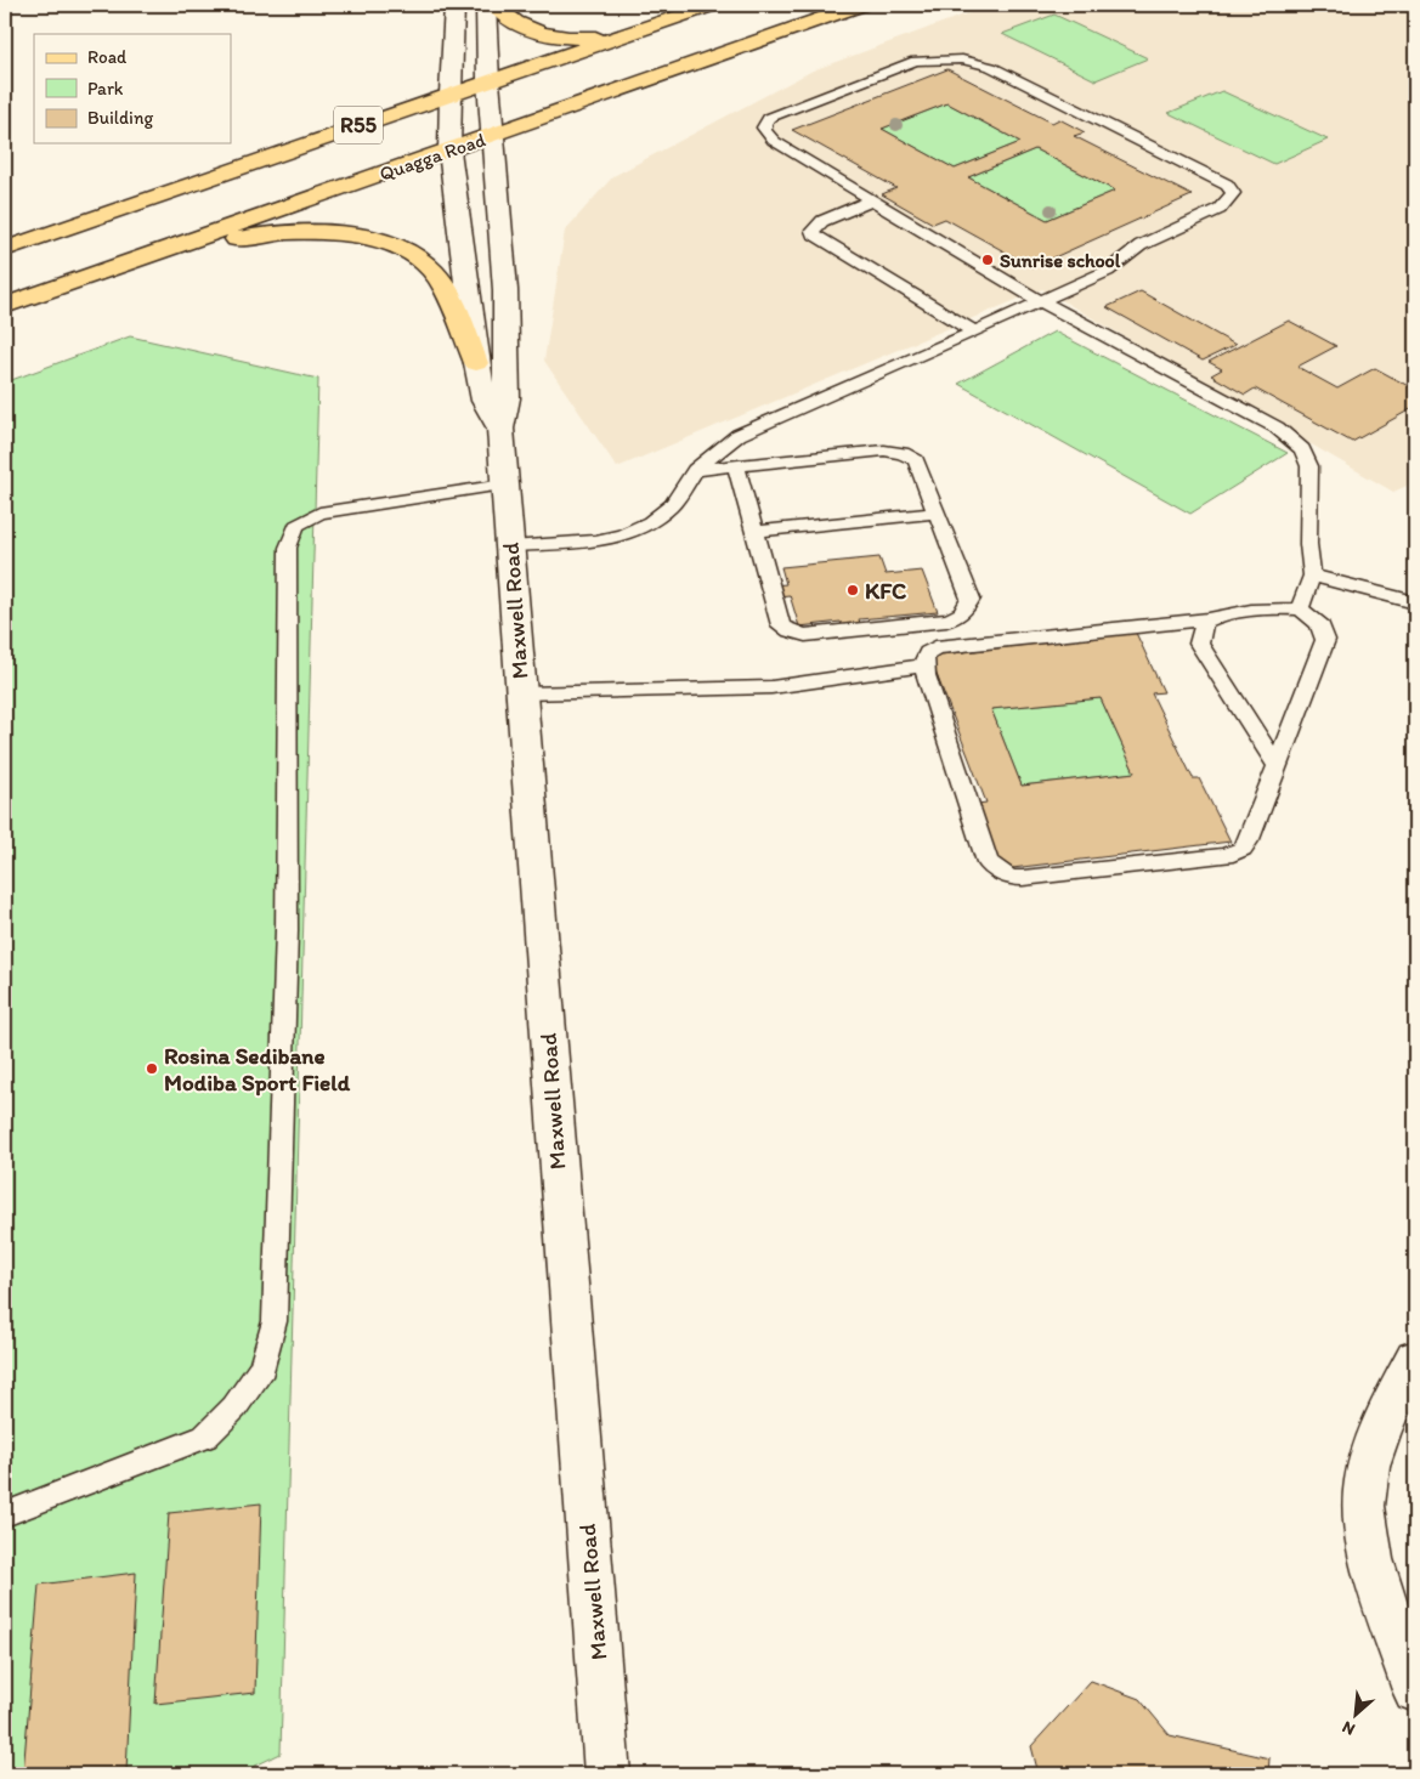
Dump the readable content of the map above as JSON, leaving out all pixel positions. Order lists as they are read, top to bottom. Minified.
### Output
{"streets":{"main road":["R55","Quagga Road"],"street":["Maxwell Road"]},"crossings":[["R55","Maxwell Road"],["Quagga Road","Maxwell Road"]],"places":["Sunrise school","KFC","Rosina Sedibane Modiba Sport Field"],"legend":["Road","Park","Building"],"north":"bottom left"}
